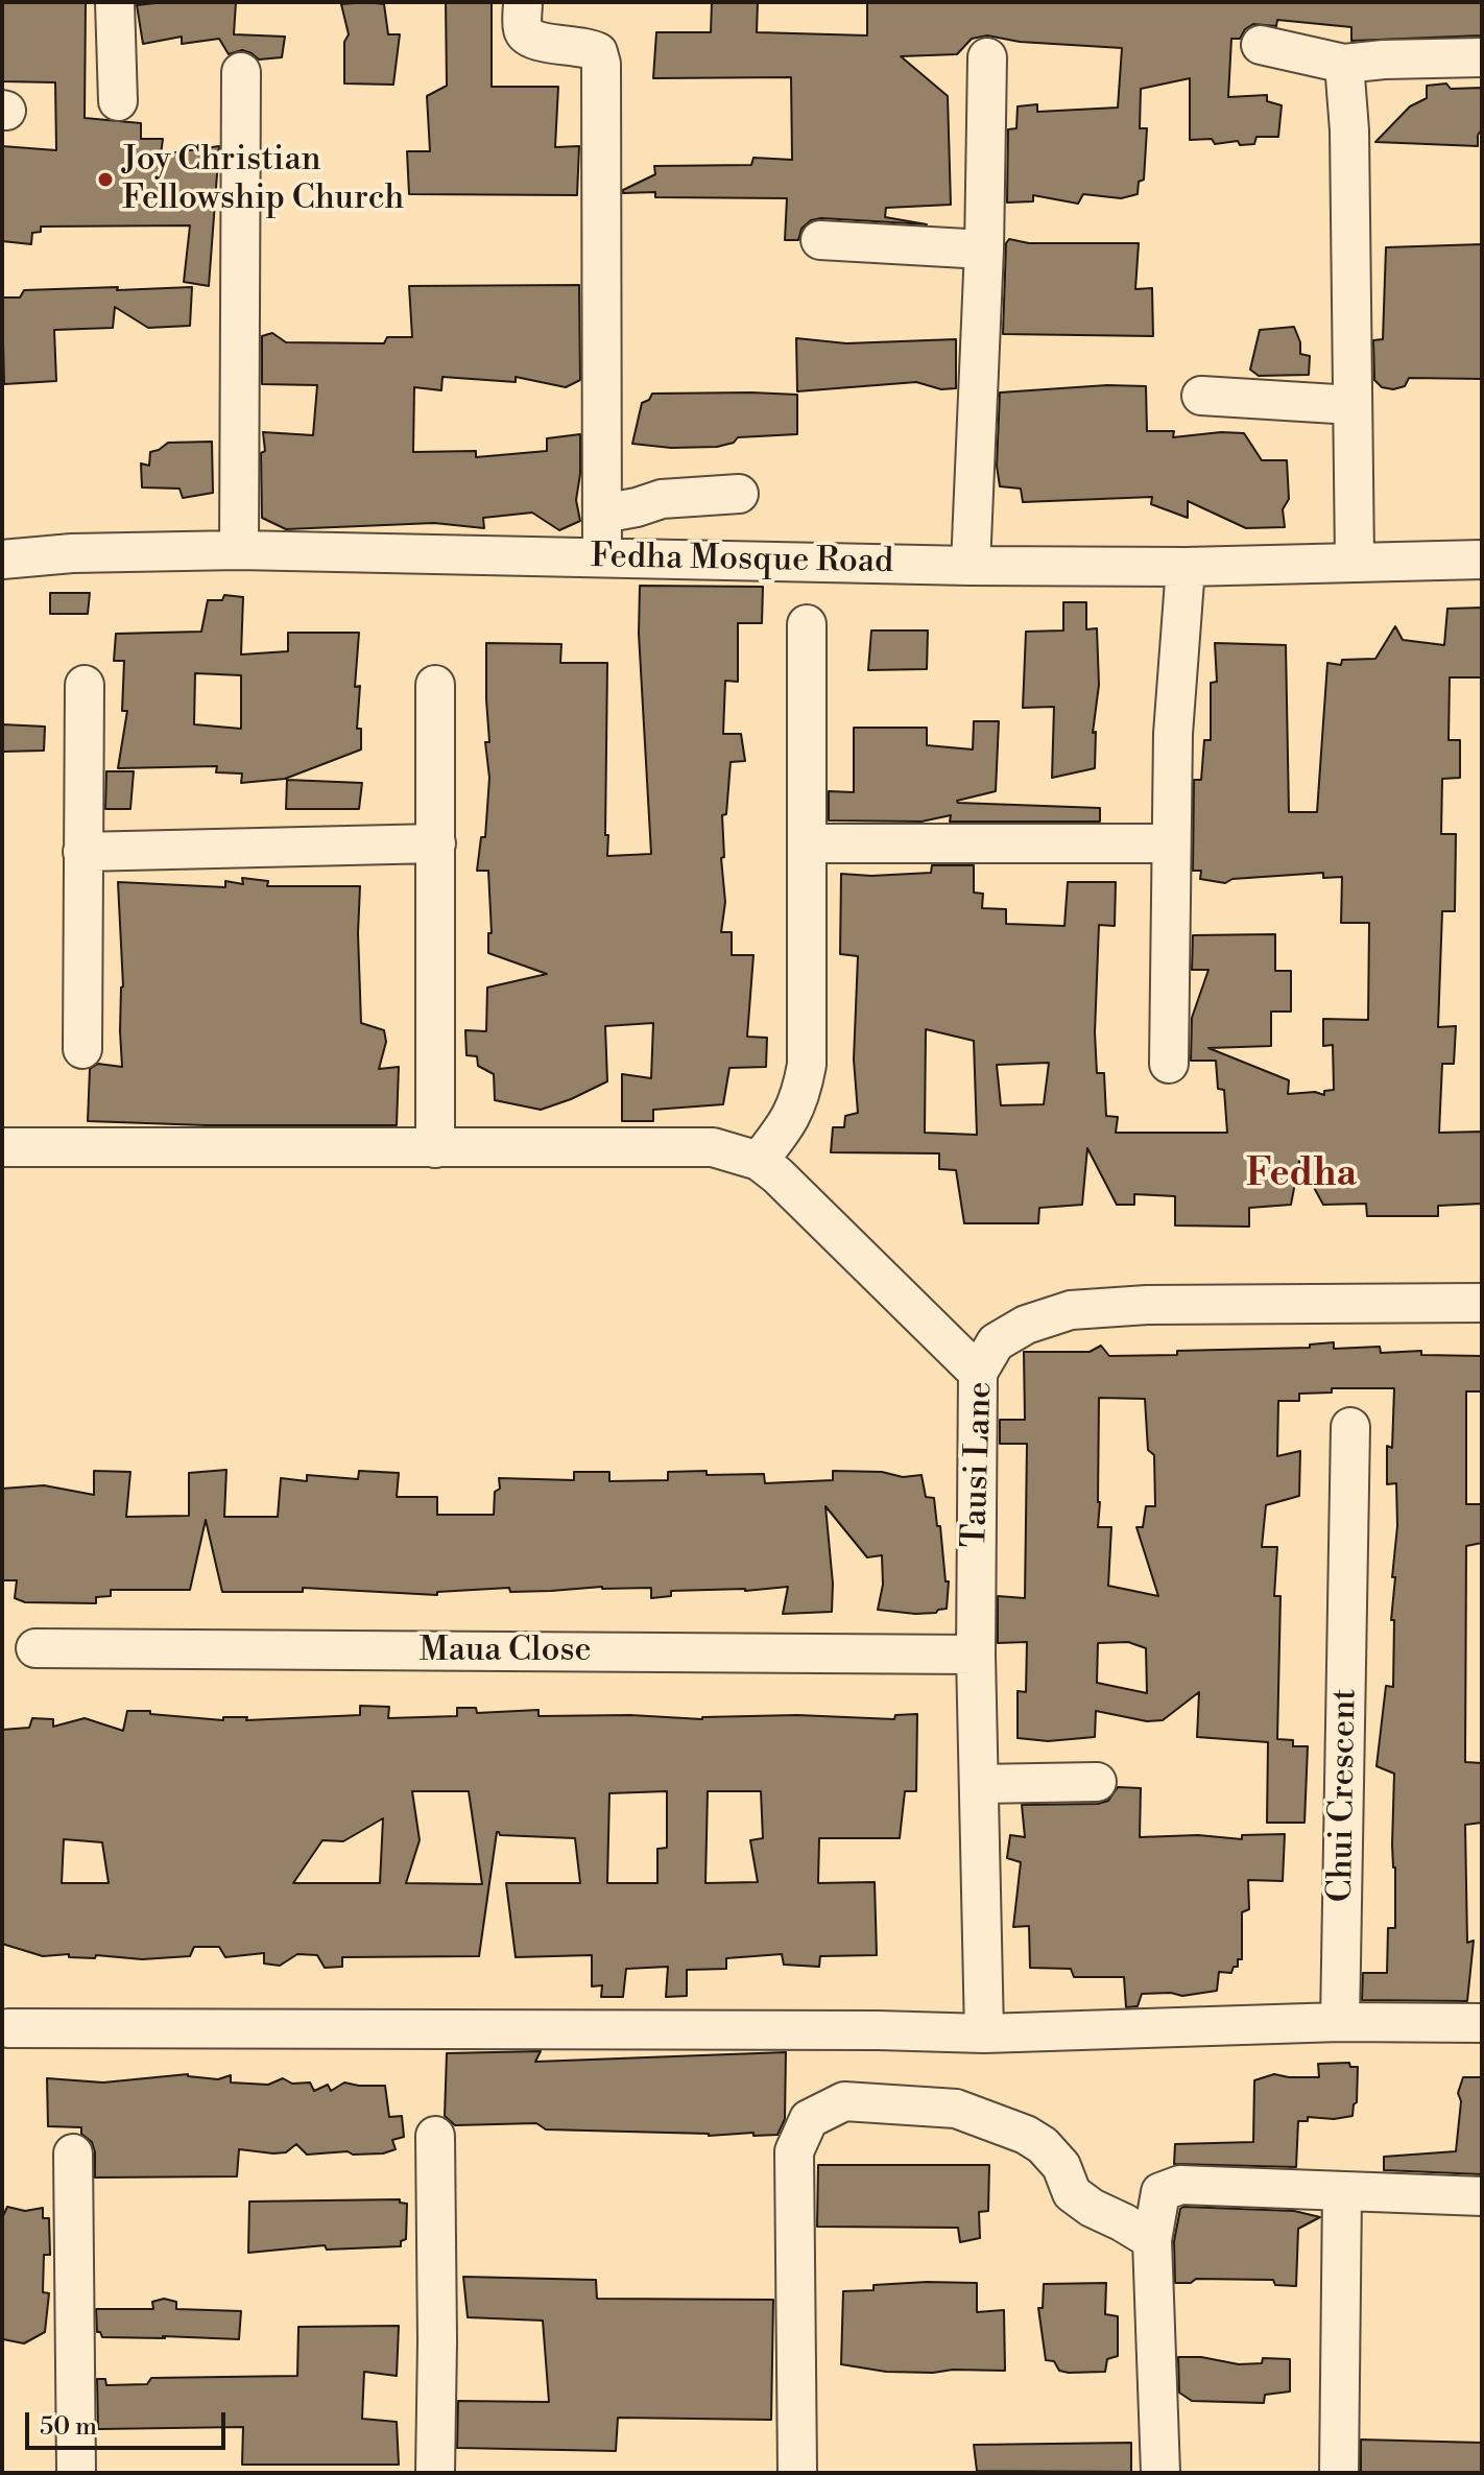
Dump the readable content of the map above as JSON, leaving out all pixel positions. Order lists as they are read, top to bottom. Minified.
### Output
{"streets":{"street":["Fedha Mosque Road","Tausi Lane","Maua Close","Chui Crescent"]},"crossings":[["Tausi Lane","Maua Close"]],"districts":["Fedha"],"places":["Joy Christian Fellowship Church"],"scale_bar":"50 m"}
